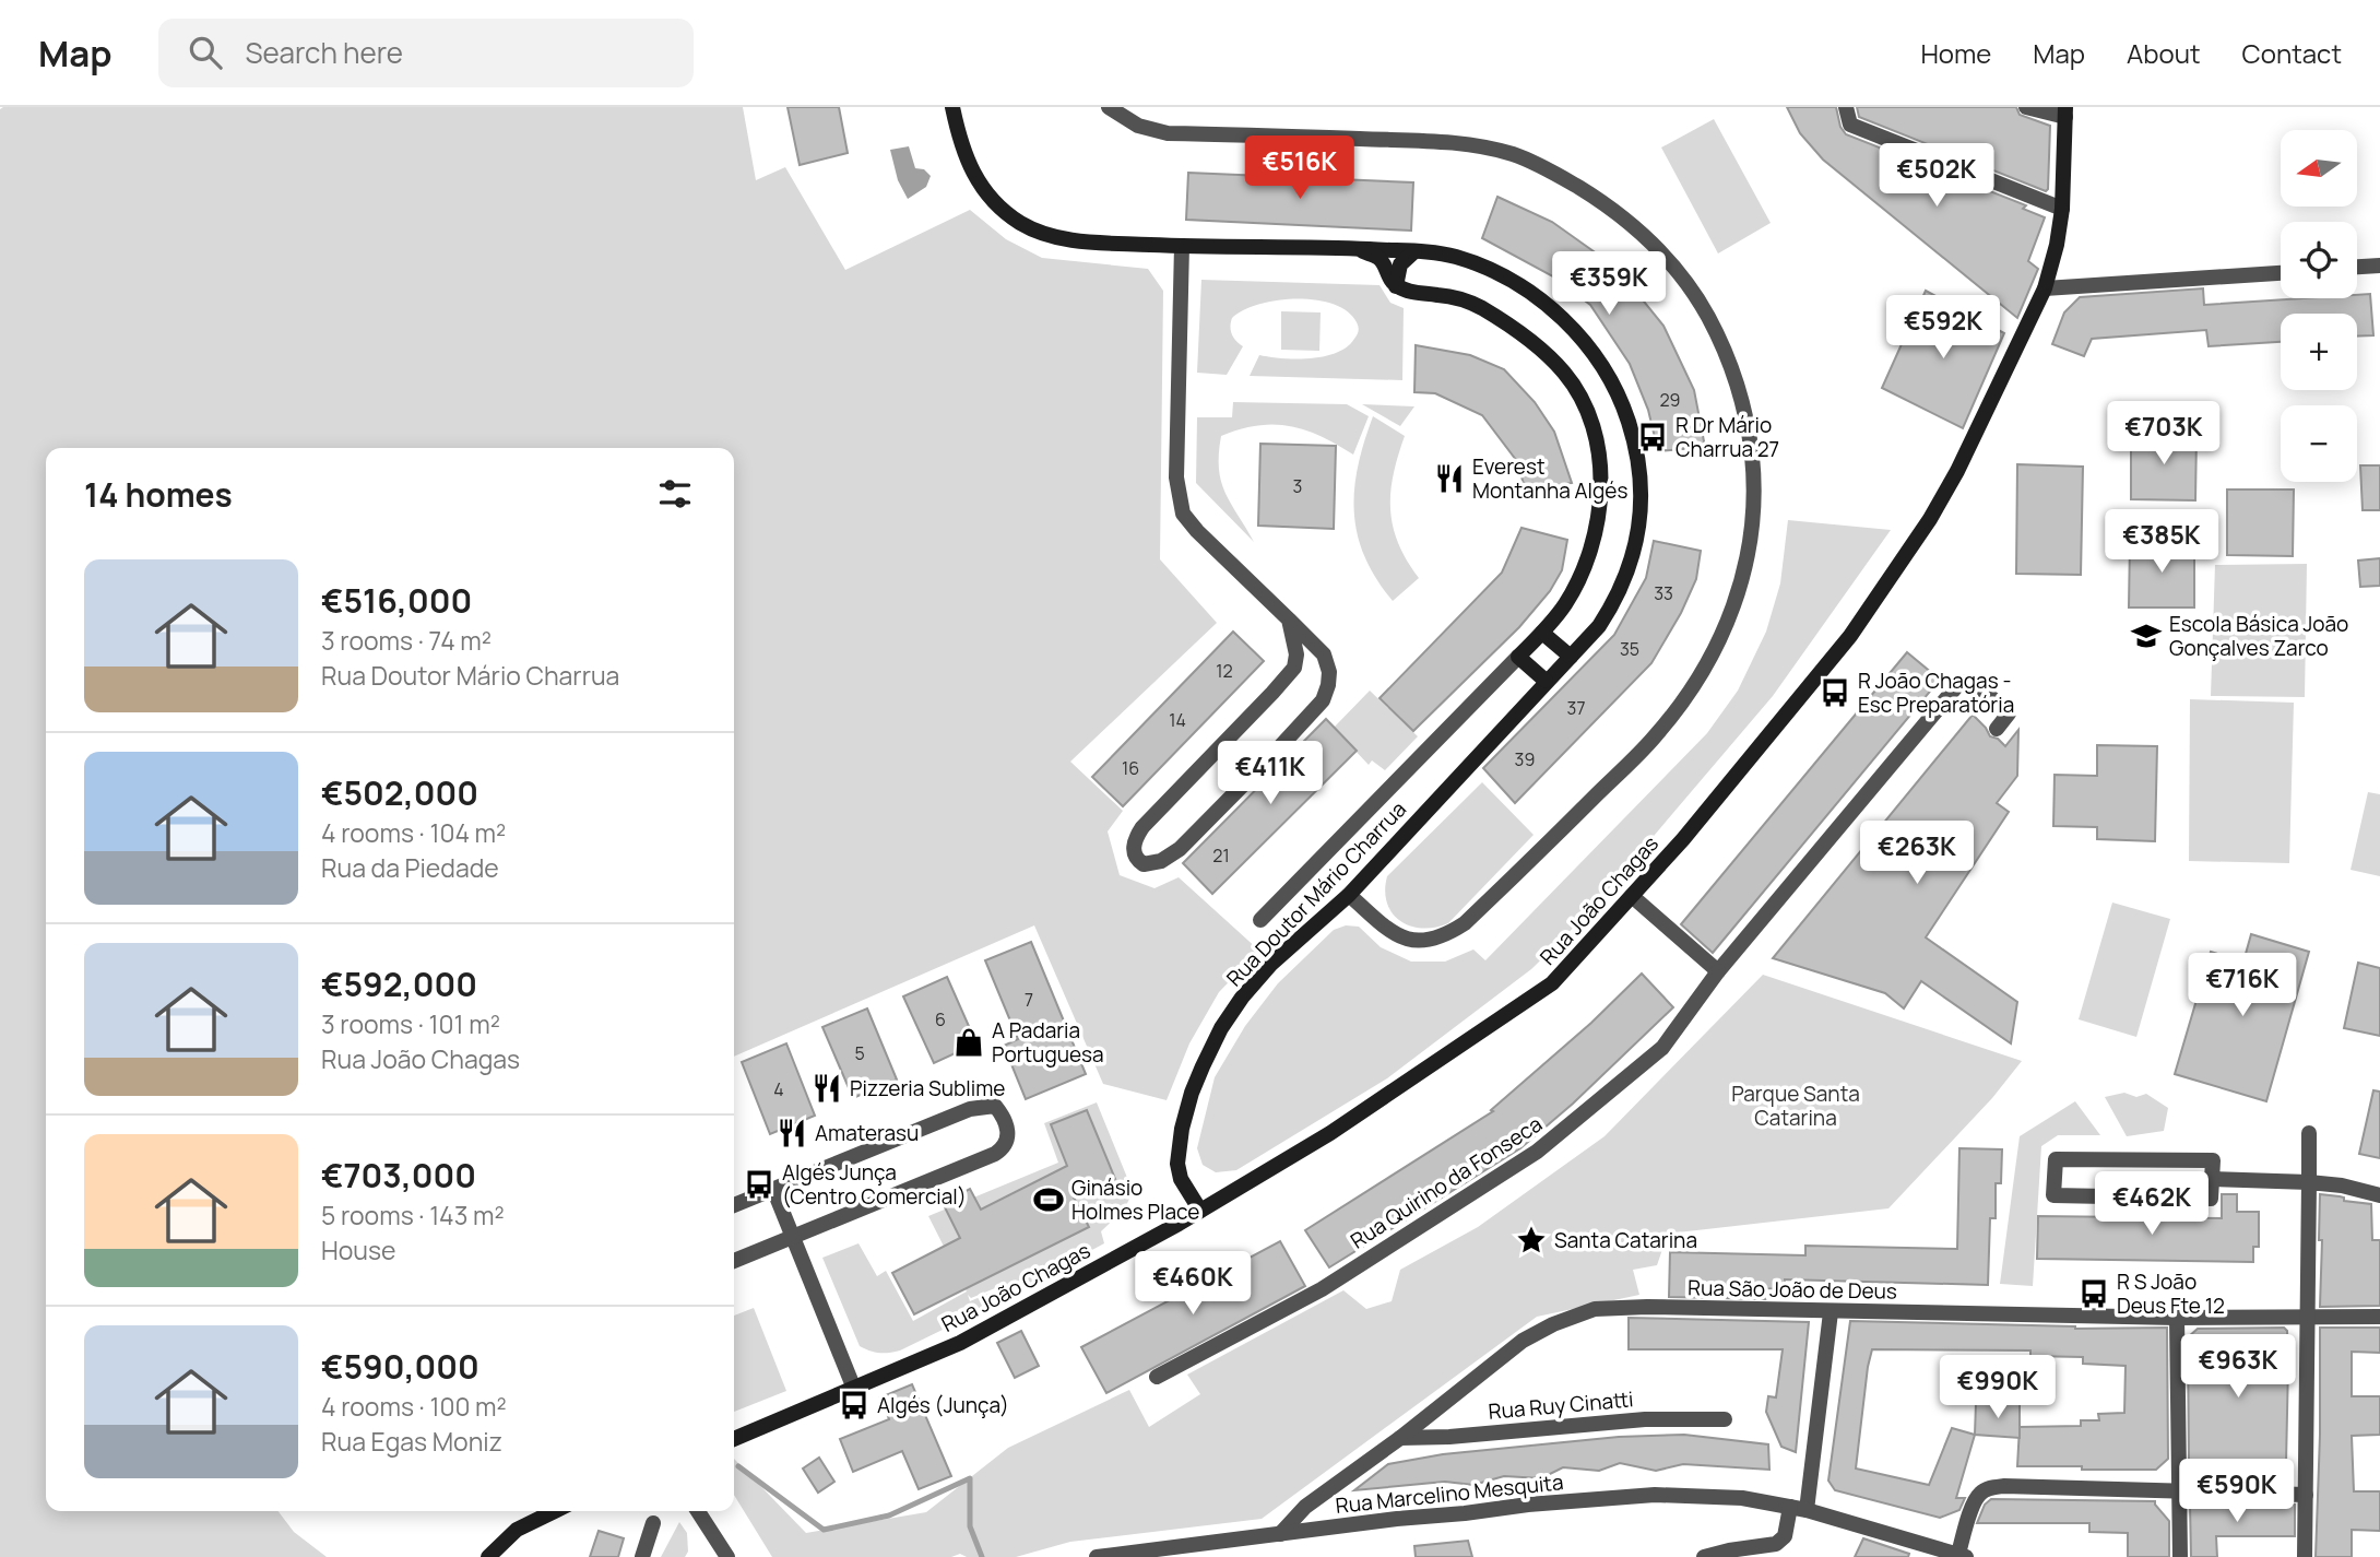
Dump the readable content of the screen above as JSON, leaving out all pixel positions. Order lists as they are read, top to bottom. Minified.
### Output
{"streets":{"street":["Rua Doutor Mário Charrua","Rua João Chagas","Rua Quirino da Fonseca","Rua São João de Deus","Rua Ruy Cinatti","Rua Marcelino Mesquita"]},"crossings":[["Rua Doutor Mário Charrua","Rua João Chagas"],["Rua São João de Deus","Rua Ruy Cinatti"],["Rua São João de Deus","Rua Marcelino Mesquita"]],"parks":["Parque Santa Catarina"],"places":{"bus stop":["R Dr Mário Charrua 27","R João Chagas - Esc Preparatória","Algés Junça (Centro Comercial)","R S João Deus Fte 12","Algés (Junça)"],"restaurant":["Everest Montanha Algés","Pizzeria Sublime","Amaterasu"],"school or university":["Escola Básica João Gonçalves Zarco"],"shop":["A Padaria Portuguesa"],"sports":["Ginásio Holmes Place"],"place":["Santa Catarina"]},"house_numbers":["29","3","33","35","12","37","14","39","16","21","7","6","5","4"],"north":"left","page":{"header":"Map","search":"Search here","nav":["Home","Map","About","Contact"],"map_buttons":["+","−"],"price":["€516K","€502K","€359K","€592K","€703K","€385K","€411K","€263K","€716K","€462K","€460K","€963K","€990K","€590K"],"heading":"14 homes","list":[{"name":"€516,000","note":"3 rooms · 74 m² · Rua Doutor Mário Charrua"},{"name":"€502,000","note":"4 rooms · 104 m² · Rua da Piedade"},{"name":"€592,000","note":"3 rooms · 101 m² · Rua João Chagas"},{"name":"€703,000","note":"5 rooms · 143 m² · House"},{"name":"€590,000","note":"4 rooms · 100 m² · Rua Egas Moniz"}]}}
